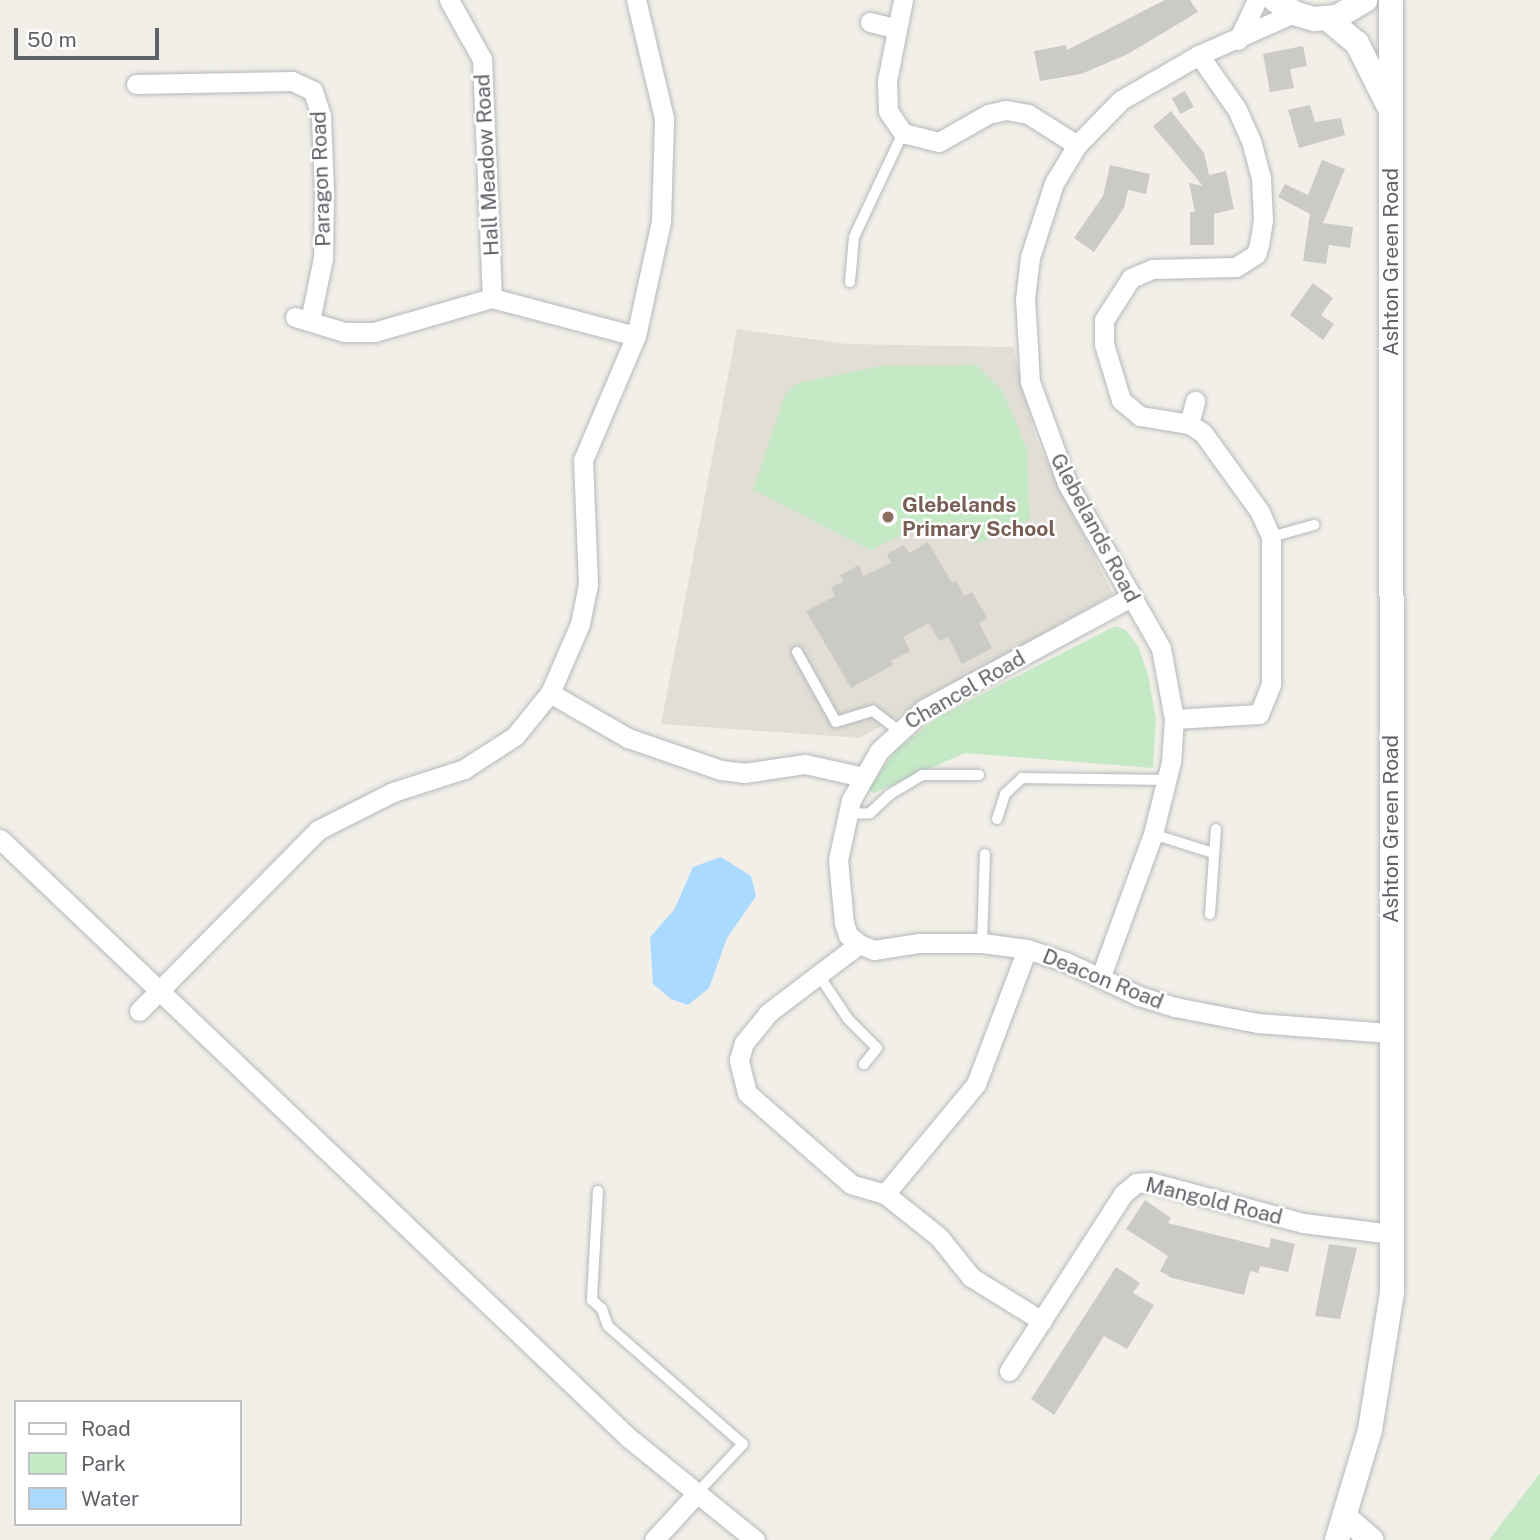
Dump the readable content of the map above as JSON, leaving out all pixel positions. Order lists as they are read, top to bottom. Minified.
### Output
{"streets":{"street":["Hall Meadow Road","Paragon Road","Ashton Green Road","Glebelands Road","Chancel Road","Deacon Road","Mangold Road"]},"crossings":[["Hall Meadow Road","Paragon Road"],["Ashton Green Road","Glebelands Road"],["Ashton Green Road","Deacon Road"],["Ashton Green Road","Mangold Road"],["Glebelands Road","Chancel Road"],["Glebelands Road","Deacon Road"],["Chancel Road","Deacon Road"]],"places":["Glebelands Primary School"],"legend":["Road","Park","Water"],"scale_bar":"50 m"}
